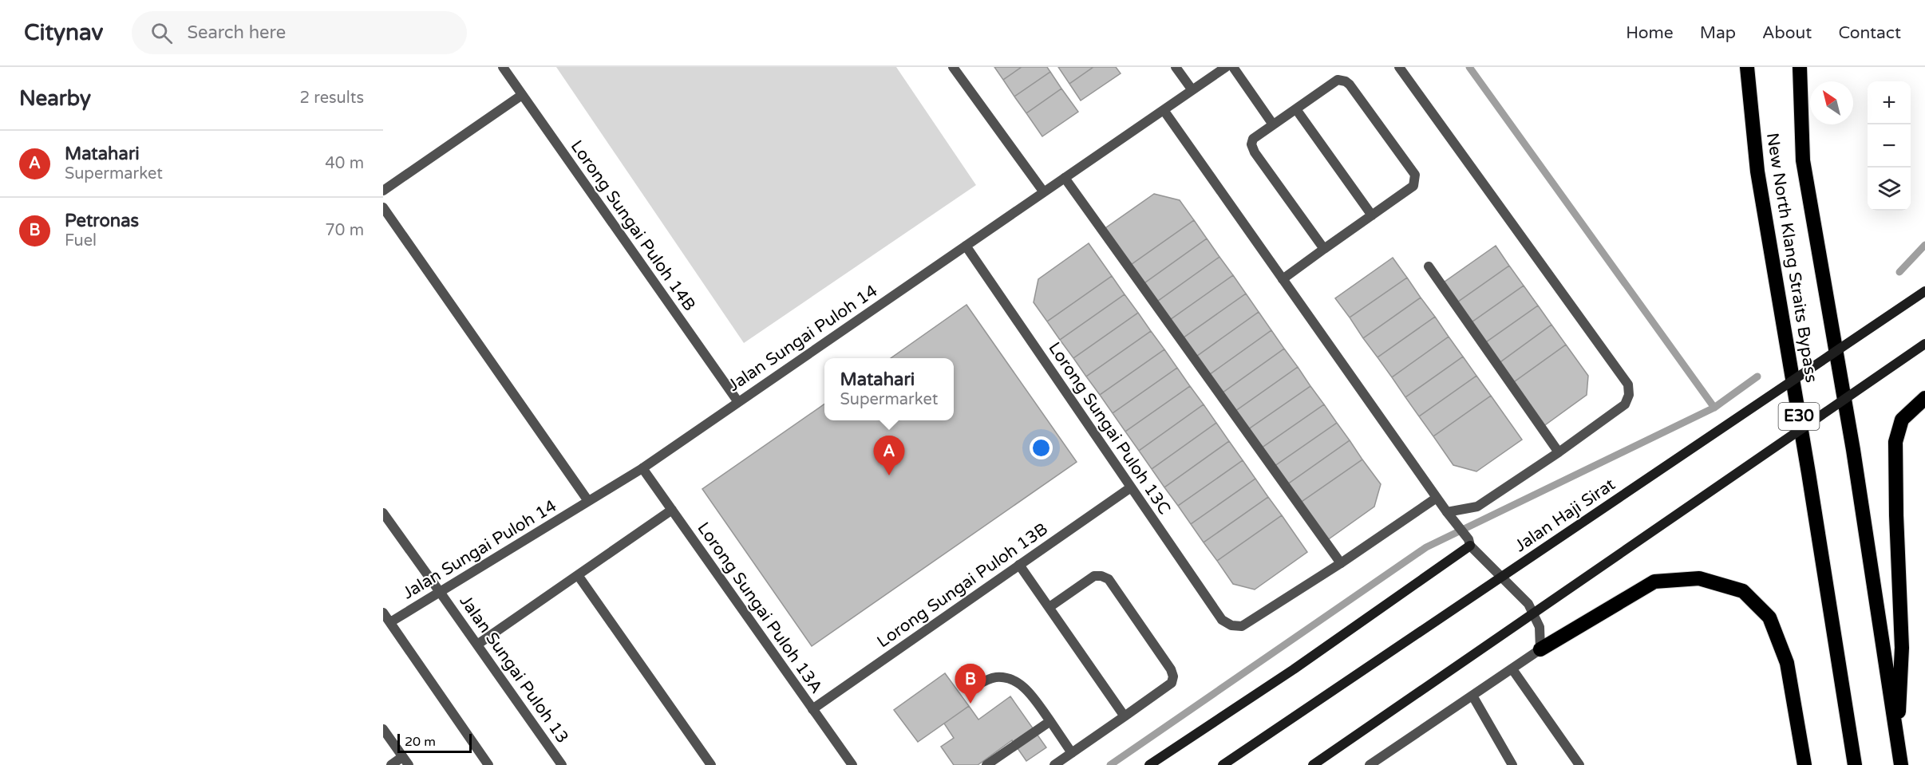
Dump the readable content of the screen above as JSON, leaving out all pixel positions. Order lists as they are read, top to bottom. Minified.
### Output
{"streets":{"highway":["New North Klang Straits Bypass","E30"],"main road":["Jalan Haji Sirat"],"street":["Lorong Sungai Puloh 14B","Jalan Sungai Puloh 14","Lorong Sungai Puloh 13C","Lorong Sungai Puloh 13B","Lorong Sungai Puloh 13A","Jalan Sungai Puloh 13"]},"crossings":[["Lorong Sungai Puloh 14B","Jalan Sungai Puloh 14"],["Jalan Sungai Puloh 14","Lorong Sungai Puloh 13C"],["Jalan Sungai Puloh 14","Lorong Sungai Puloh 13A"],["Jalan Sungai Puloh 14","Jalan Sungai Puloh 13"],["Lorong Sungai Puloh 13C","Lorong Sungai Puloh 13B"],["Lorong Sungai Puloh 13B","Lorong Sungai Puloh 13A"]],"scale_bar":"20 m","north":"top left","page":{"header":"Citynav","search":"Search here","nav":["Home","Map","About","Contact"],"heading":["Nearby","2 results"],"map_buttons":["+","−"],"list":[{"mark":"A","name":"Matahari","note":"Supermarket","value":"40 m"},{"mark":"B","name":"Petronas","note":"Fuel","value":"70 m"}],"popup":["Matahari","Supermarket"],"pins":["A","B"],"scale":"20 m"}}
